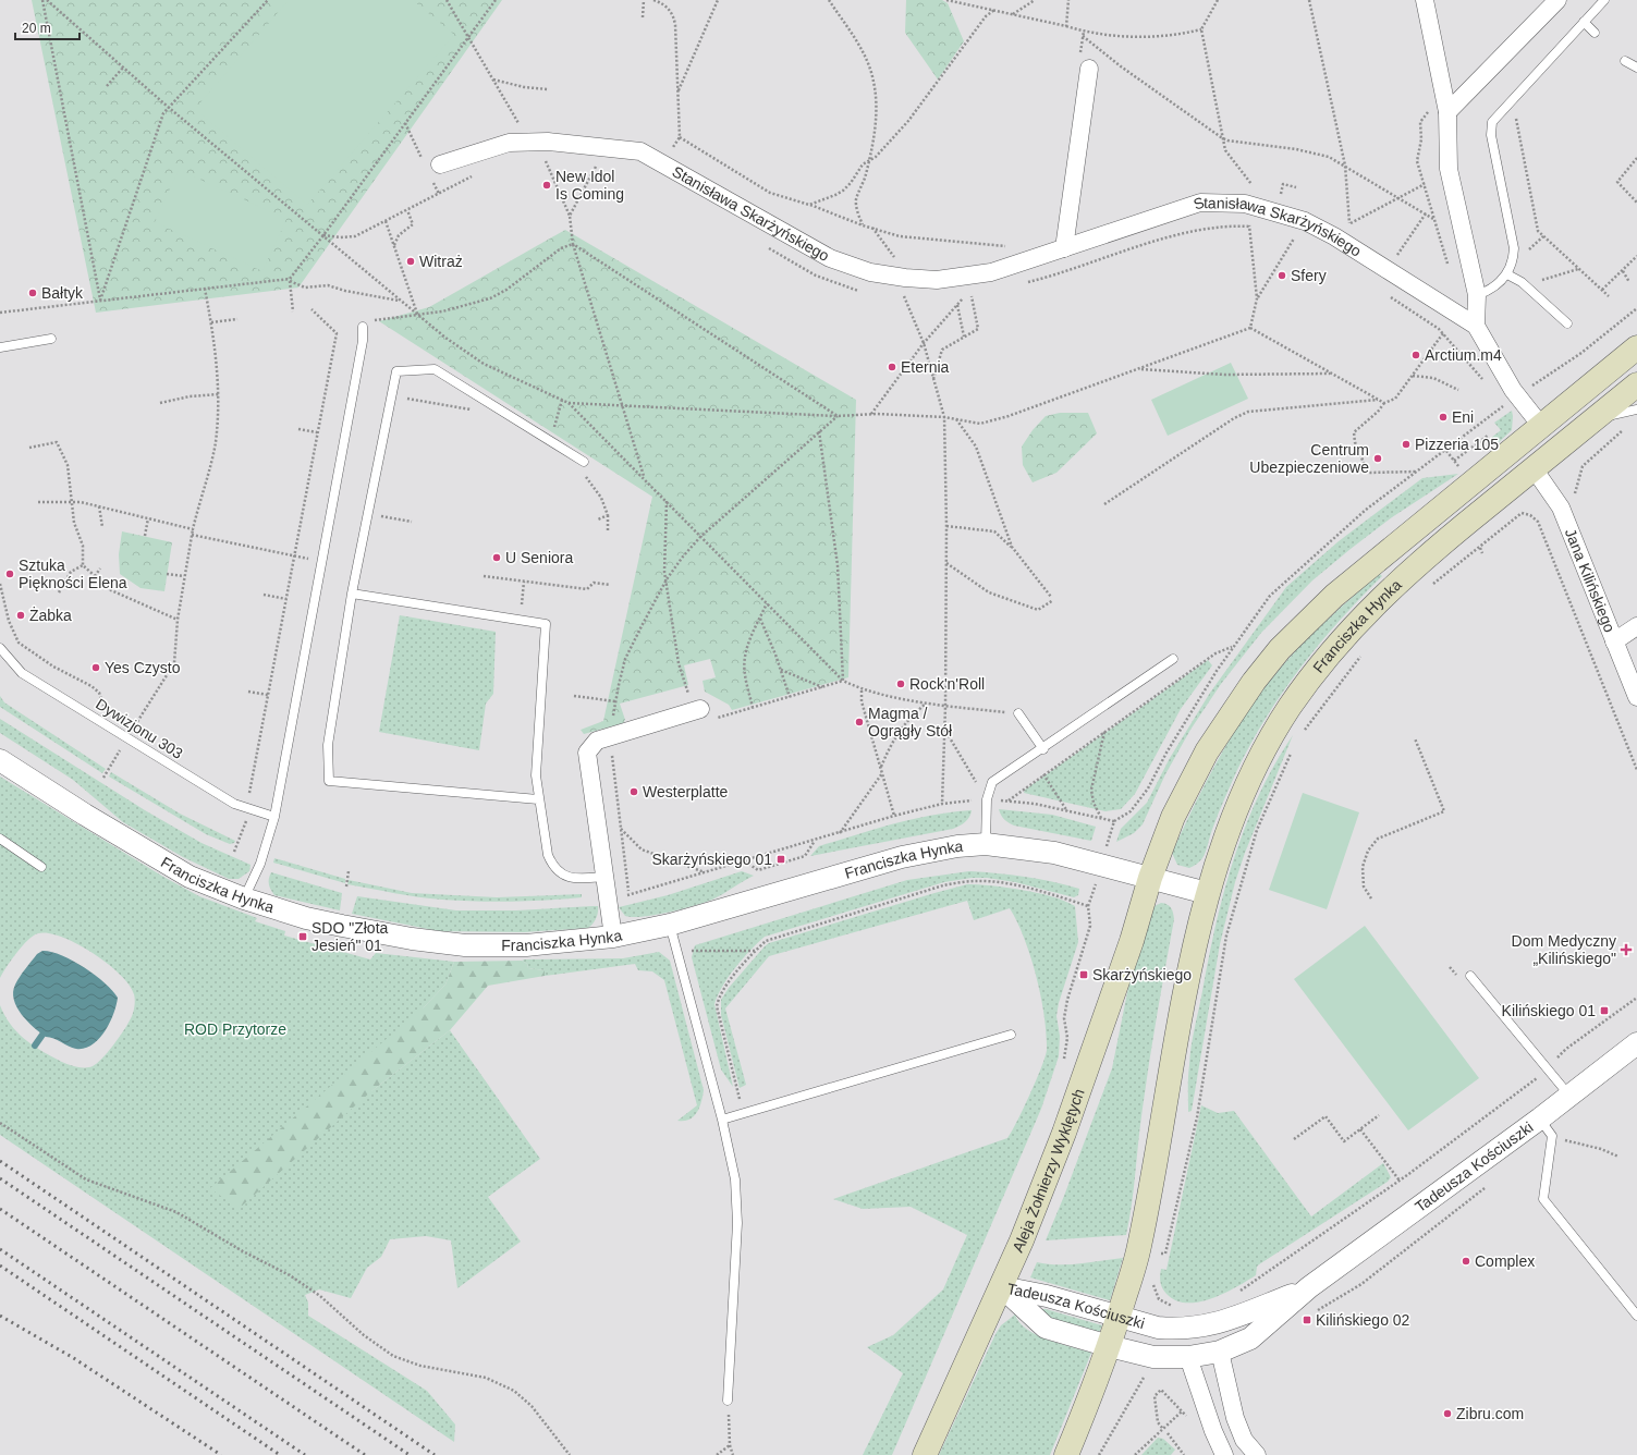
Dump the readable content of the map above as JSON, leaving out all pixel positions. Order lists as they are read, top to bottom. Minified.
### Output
{"streets":{"main road":["Franciszka Hynka","Aleja Żołnierzy Wyklętych"],"street":["Stanisława Skarżyńskiego","Jana Kilińskiego","Tadeusza Kościuszki"],"lane":["Dywizjonu 303"]},"crossings":[["Stanisława Skarżyńskiego","Franciszka Hynka"],["Jana Kilińskiego","Franciszka Hynka"],["Franciszka Hynka","Aleja Żołnierzy Wyklętych"],["Tadeusza Kościuszki","Aleja Żołnierzy Wyklętych"]],"parks":["ROD Przytorze"],"places":{"other":["New Idol Is Coming","Witraż","Sfery","Bałtyk","Arctium.m4","Eternia","Eni","Pizzeria 105","Centrum Ubezpieczeniowe","U Seniora","Sztuka Piękności Elena","Żabka","Yes Czysto","Rock'n'Roll","Magma / Ogrągły Stół","Westerplatte","Complex","Zibru.com"],"transit":["Skarżyńskiego 01","SDO \"Złota Jesień\" 01","Skarżyńskiego","Kilińskiego 01","Kilińskiego 02"],"health":["Dom Medyczny „Kilińskiego\""]},"scale_bar":"20 m"}
